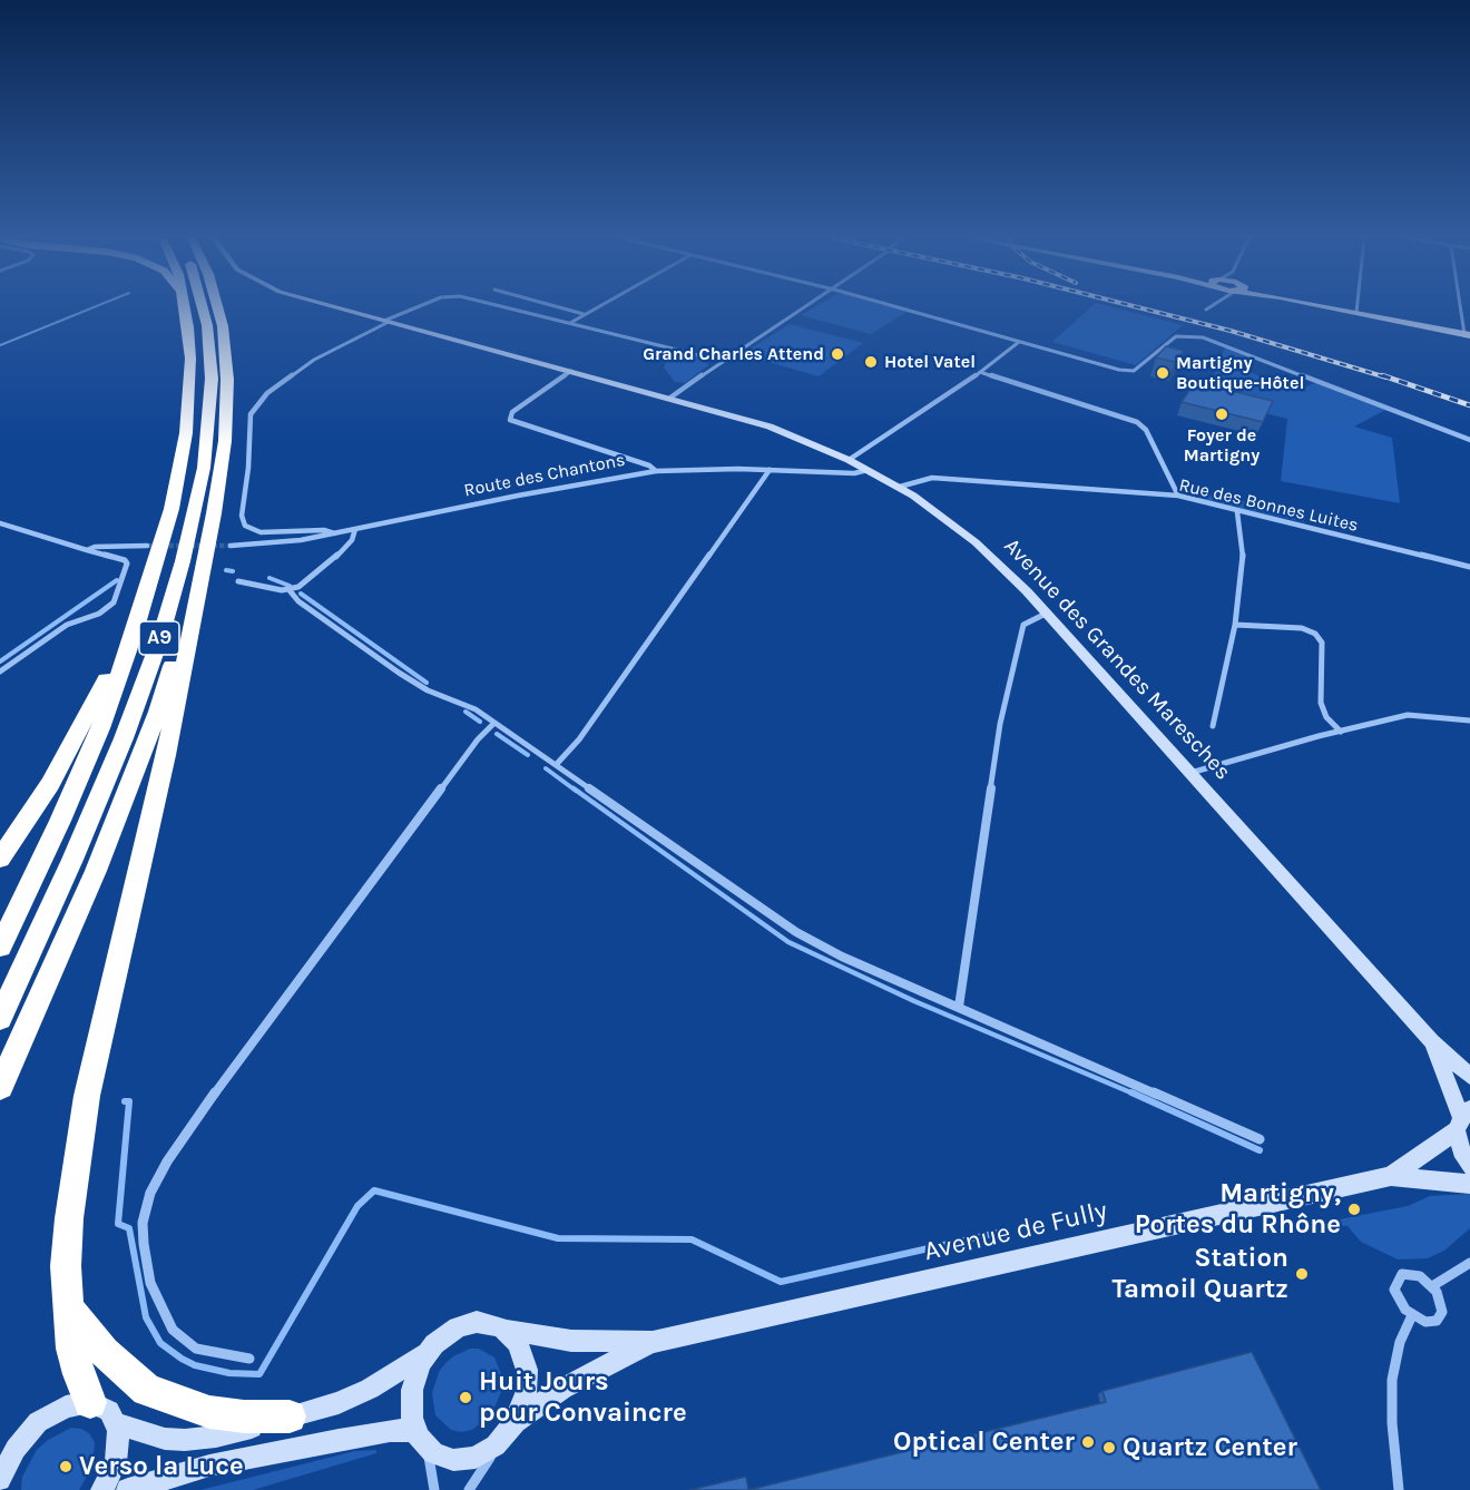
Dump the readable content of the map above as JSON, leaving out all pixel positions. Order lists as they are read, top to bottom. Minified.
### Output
{"streets":{"highway":["A9"],"main road":["Avenue des Grandes Maresches","Avenue de Fully"],"street":["Route des Chantons","Rue des Bonnes Luites"]},"crossings":[["Route des Chantons","Avenue des Grandes Maresches"],["Rue des Bonnes Luites","Avenue des Grandes Maresches"],["Avenue des Grandes Maresches","Avenue de Fully"]],"places":["Grand Charles Attend","Hotel Vatel","Martigny Boutique-Hôtel","Foyer de Martigny","Martigny, Portes du Rhône","Station Tamoil Quartz","Huit Jours pour Convaincre","Optical Center","Quartz Center","Verso la Luce"]}
